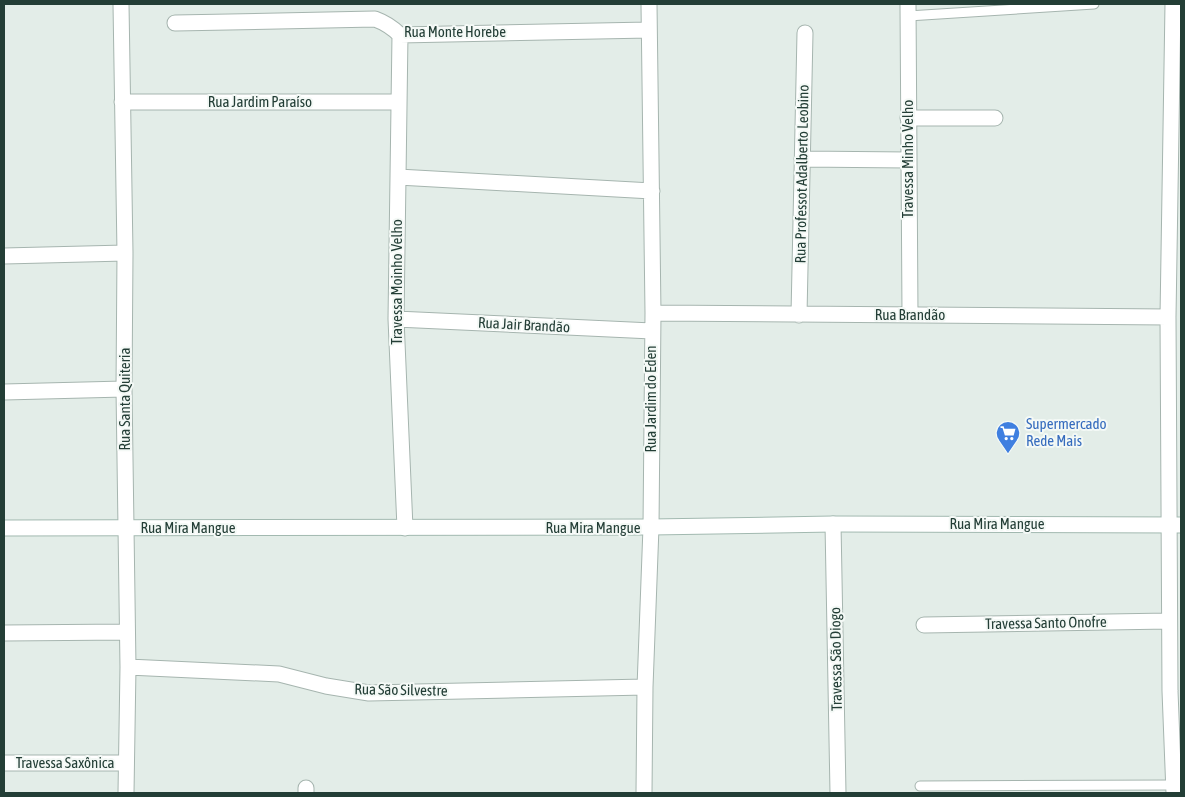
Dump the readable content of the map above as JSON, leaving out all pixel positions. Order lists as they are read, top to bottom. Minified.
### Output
{"streets":{"street":["Rua Monte Horebe","Rua Jardim Paraíso","Travessa Minho Velho","Rua Professot Adalberto Leobino","Travessa Moinho Velho","Rua Brandão","Rua Jair Brandão","Rua Santa Quiteria","Rua Jardim do Eden","Rua Mira Mangue","Travessa Santo Onofre","Travessa São Diogo","Rua São Silvestre","Travessa Saxônica"]},"crossings":[["Rua Monte Horebe","Travessa Moinho Velho"],["Rua Monte Horebe","Rua Jardim do Eden"],["Rua Jardim Paraíso","Travessa Moinho Velho"],["Rua Jardim Paraíso","Rua Santa Quiteria"],["Travessa Minho Velho","Rua Brandão"],["Rua Professot Adalberto Leobino","Rua Brandão"],["Travessa Moinho Velho","Rua Jair Brandão"],["Travessa Moinho Velho","Rua Mira Mangue"],["Rua Brandão","Rua Jardim do Eden"],["Rua Jair Brandão","Rua Jardim do Eden"],["Rua Santa Quiteria","Rua Mira Mangue"],["Rua Santa Quiteria","Rua São Silvestre"],["Rua Santa Quiteria","Travessa Saxônica"],["Rua Jardim do Eden","Rua Mira Mangue"],["Rua Jardim do Eden","Rua São Silvestre"],["Rua Mira Mangue","Travessa São Diogo"]],"places":{"supermarket":["Supermercado Rede Mais"]}}
